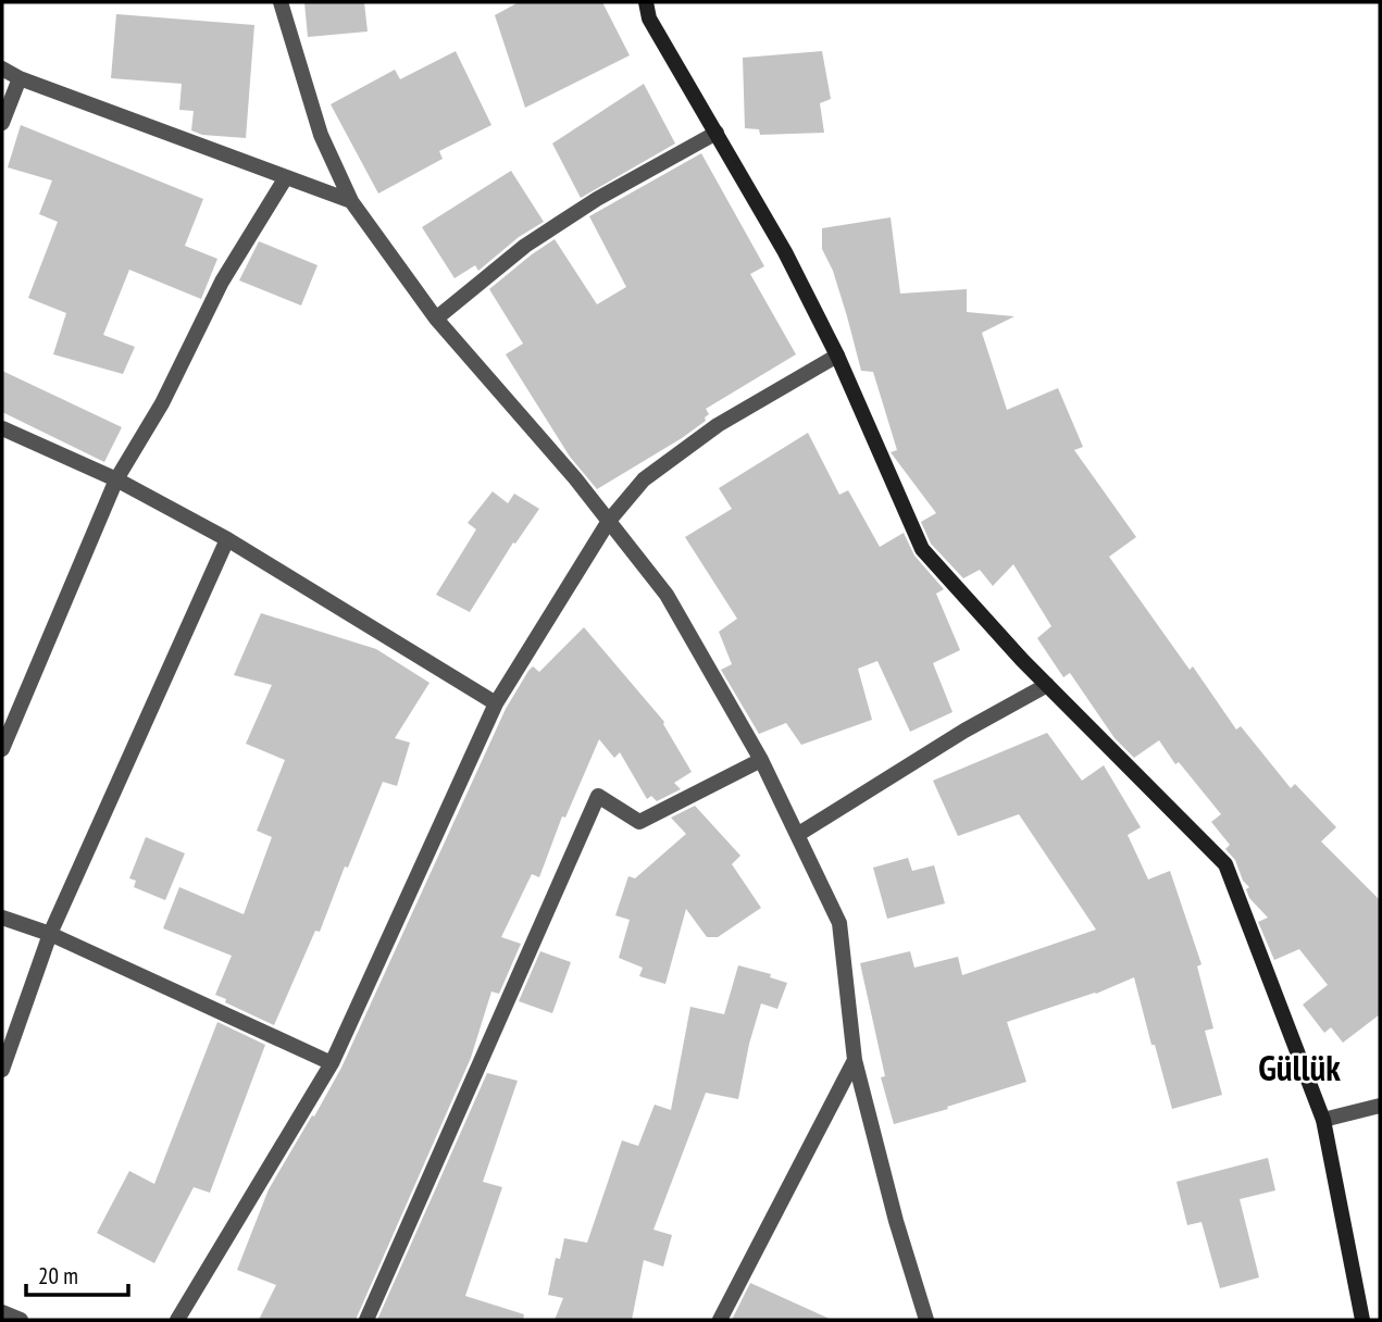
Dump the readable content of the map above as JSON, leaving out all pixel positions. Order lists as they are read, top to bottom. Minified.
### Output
{"districts":["Güllük"],"scale_bar":"20 m"}
